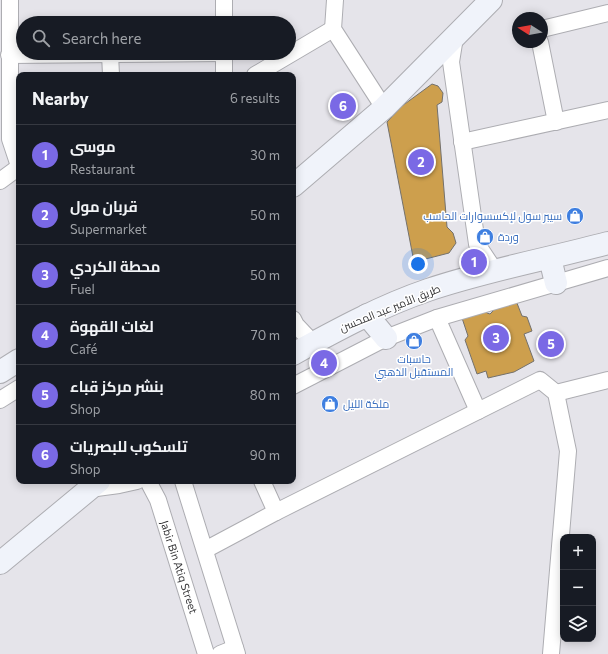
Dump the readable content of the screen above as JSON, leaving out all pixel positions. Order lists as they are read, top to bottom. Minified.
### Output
{"streets":{"main road":["طريق الأمير عبد المحسن"],"street":["Jabir Bin Atiq Street"]},"places":{"shop":["سيبر سول لإكسسوارات الحاسب","وردة","حاسبات المستقبل الذهبي","ملكة الليل"]},"north":"left","page":{"search":"Search here","heading":["Nearby","6 results"],"pins":["6","2","1","3","5","4"],"list":[{"mark":"1","name":"موسى","note":"Restaurant","value":"30 m"},{"mark":"2","name":"قربان مول","note":"Supermarket","value":"50 m"},{"mark":"3","name":"محطة الكردي","note":"Fuel","value":"50 m"},{"mark":"4","name":"لغات القهوة","note":"Café","value":"70 m"},{"mark":"5","name":"بنشر مركز قباء","note":"Shop","value":"80 m"},{"mark":"6","name":"تلسكوب للبصريات","note":"Shop","value":"90 m"}],"map_buttons":["+","−"]}}
